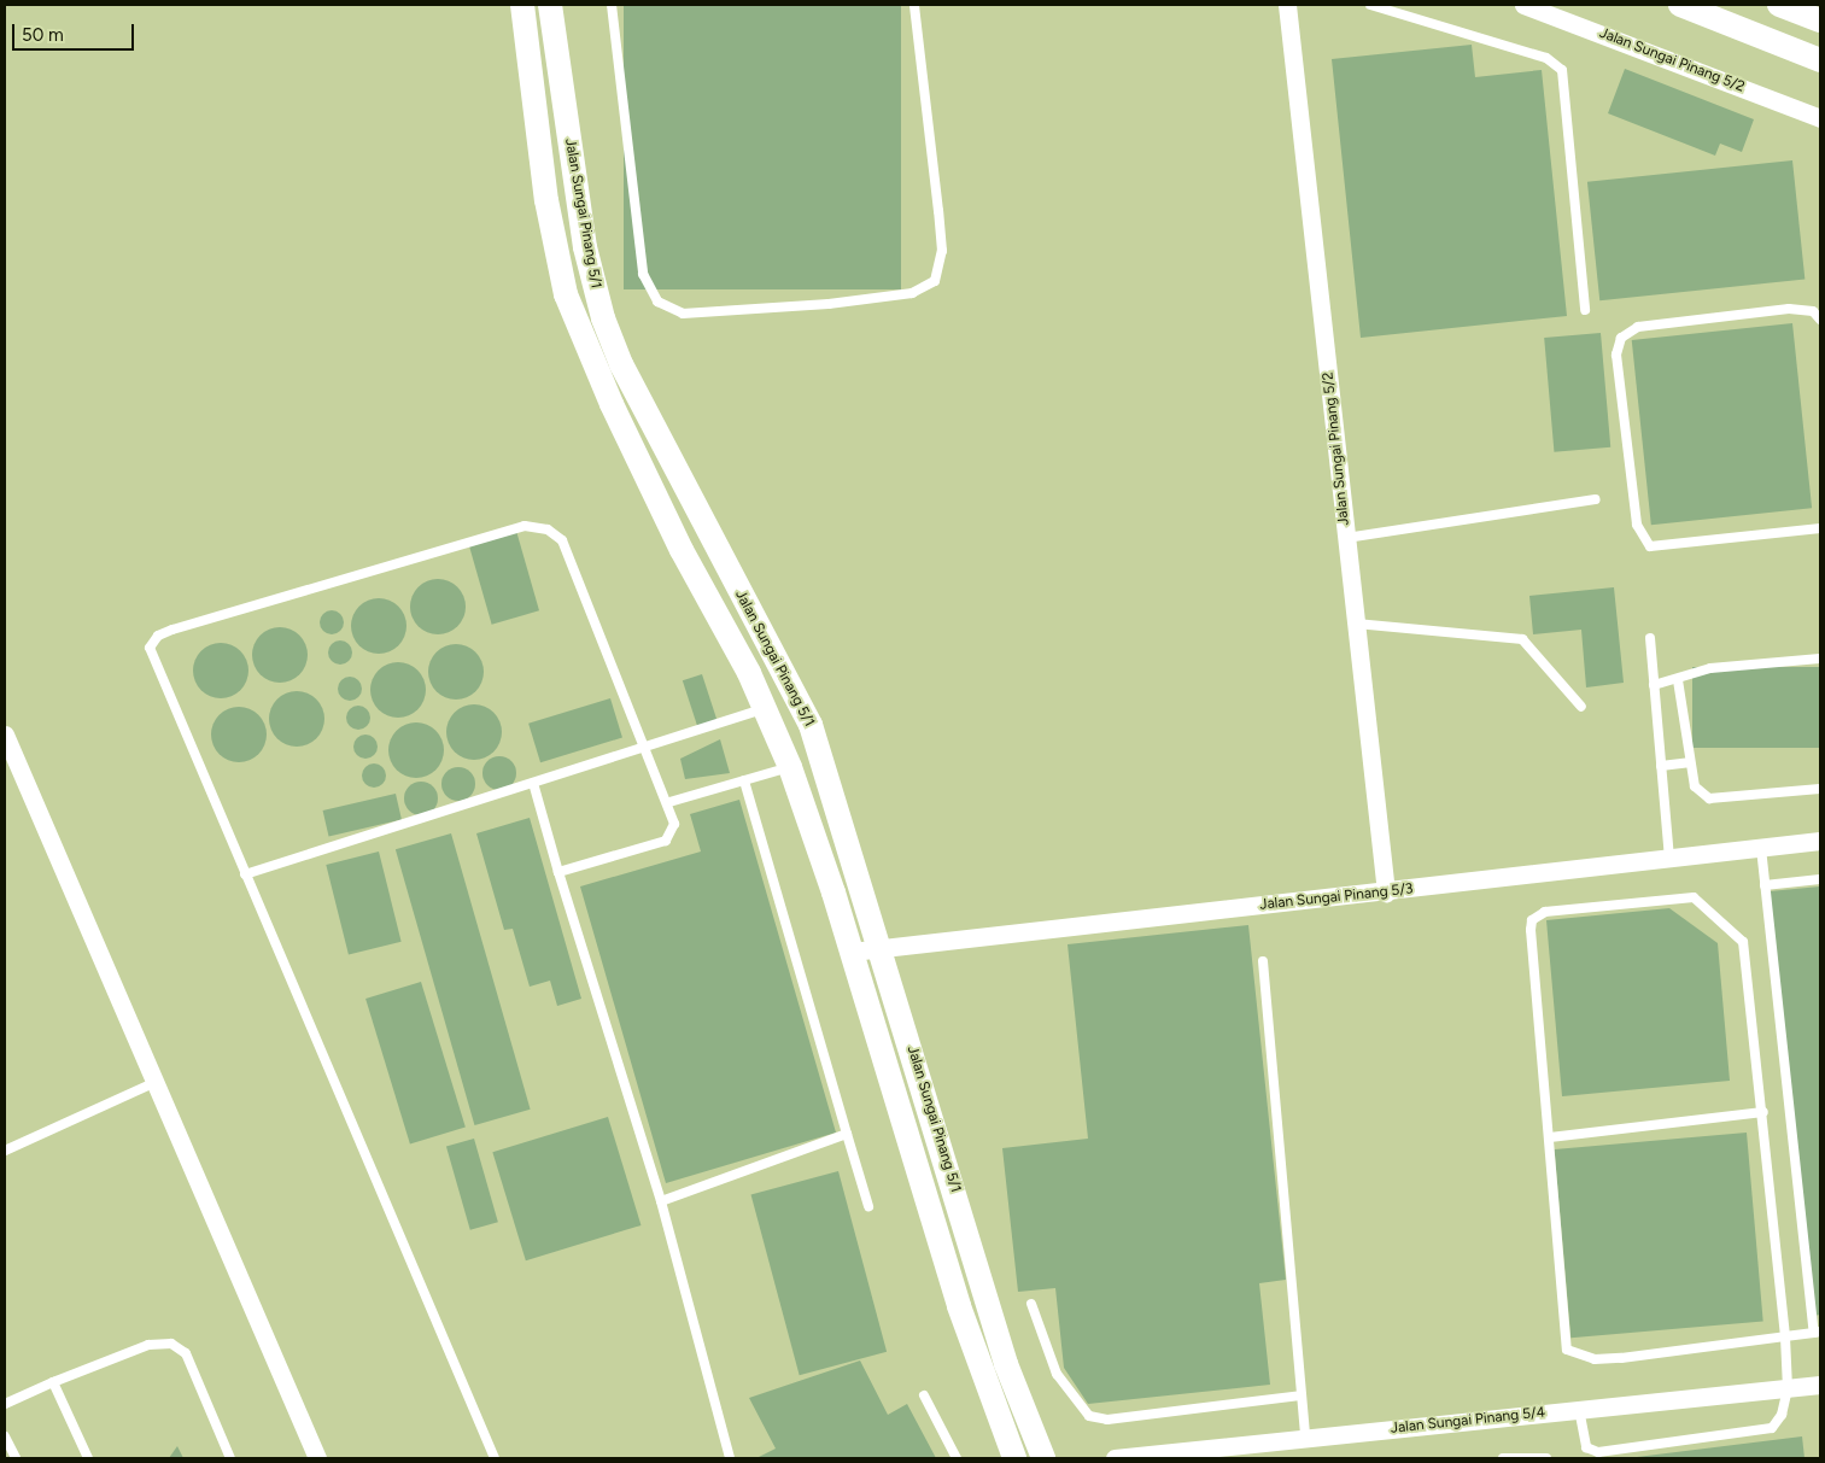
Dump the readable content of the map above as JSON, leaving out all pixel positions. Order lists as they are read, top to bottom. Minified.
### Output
{"streets":{"street":["Jalan Sungai Pinang 5/2","Jalan Sungai Pinang 5/1","Jalan Sungai Pinang 5/3","Jalan Sungai Pinang 5/4"]},"crossings":[["Jalan Sungai Pinang 5/2","Jalan Sungai Pinang 5/3"],["Jalan Sungai Pinang 5/1","Jalan Sungai Pinang 5/3"]],"scale_bar":"50 m"}
